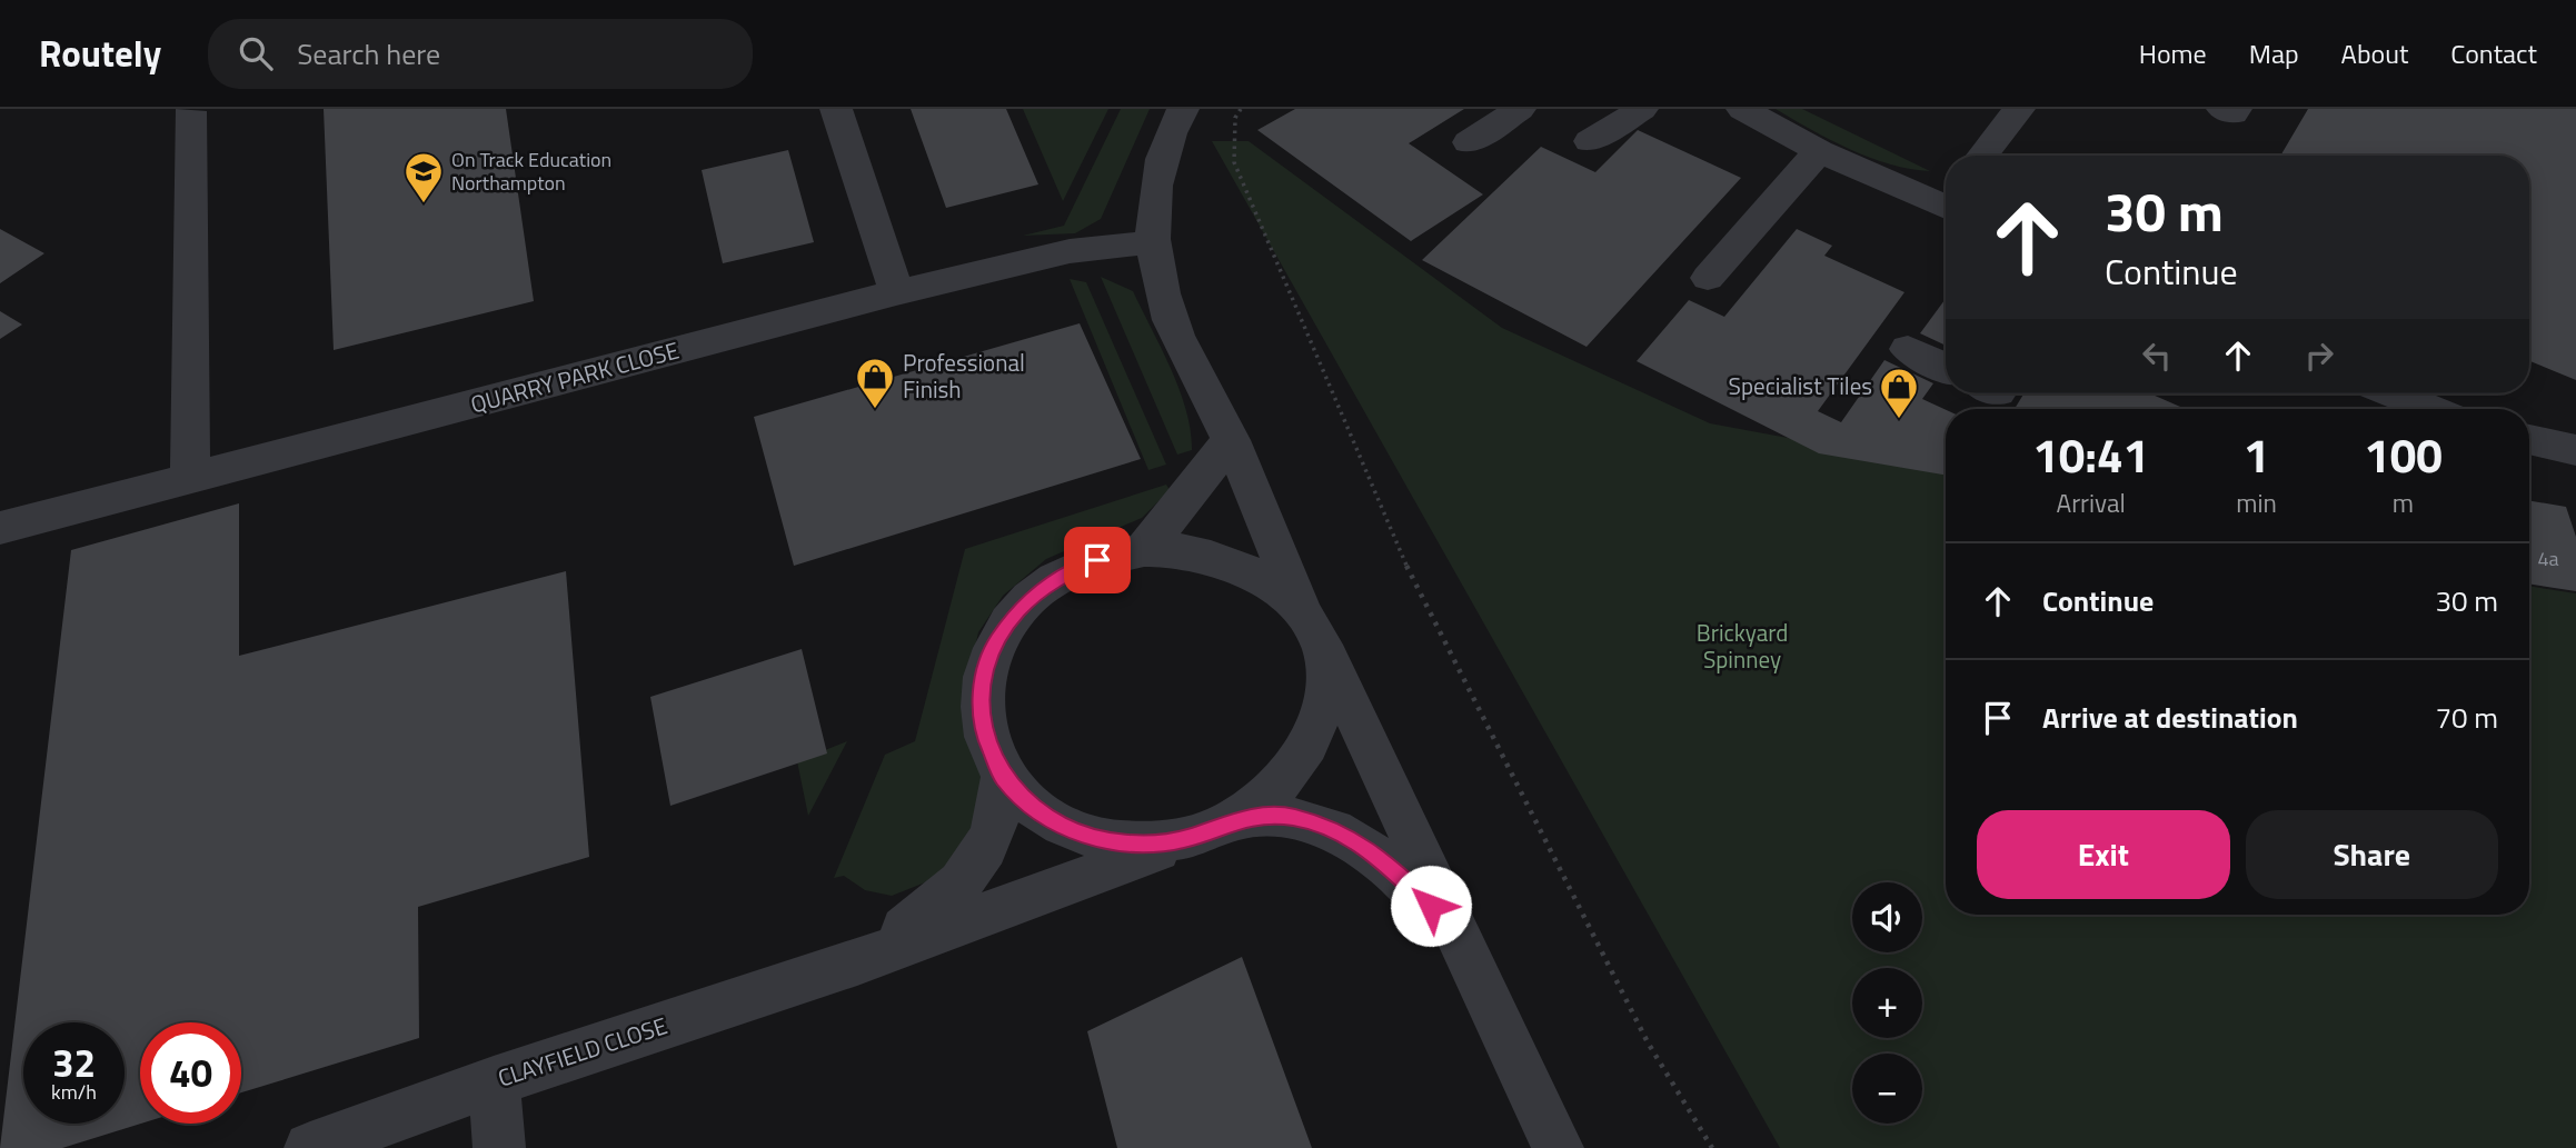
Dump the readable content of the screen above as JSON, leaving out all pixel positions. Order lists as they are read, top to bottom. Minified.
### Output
{"streets":{"street":["QUARRY PARK CLOSE","CLAYFIELD CLOSE"]},"parks":["Brickyard Spinney"],"places":{"school or university":["On Track Education Northampton"],"shop":["Professional Finish","Specialist Tiles"]},"house_numbers":["4a"],"page":{"header":"Routely","search":"Search here","nav":["Home","Map","About","Contact"],"turn":["30 m","Continue"],"eta":["10:41","Arrival","1","min","100","m"],"list":[{"name":"Continue","value":"30 m"},{"name":"Arrive at destination","value":"70 m"}],"buttons":["Exit","Share"],"map_buttons":["+","−"],"speed":"32 km/h","limit":"40"}}
